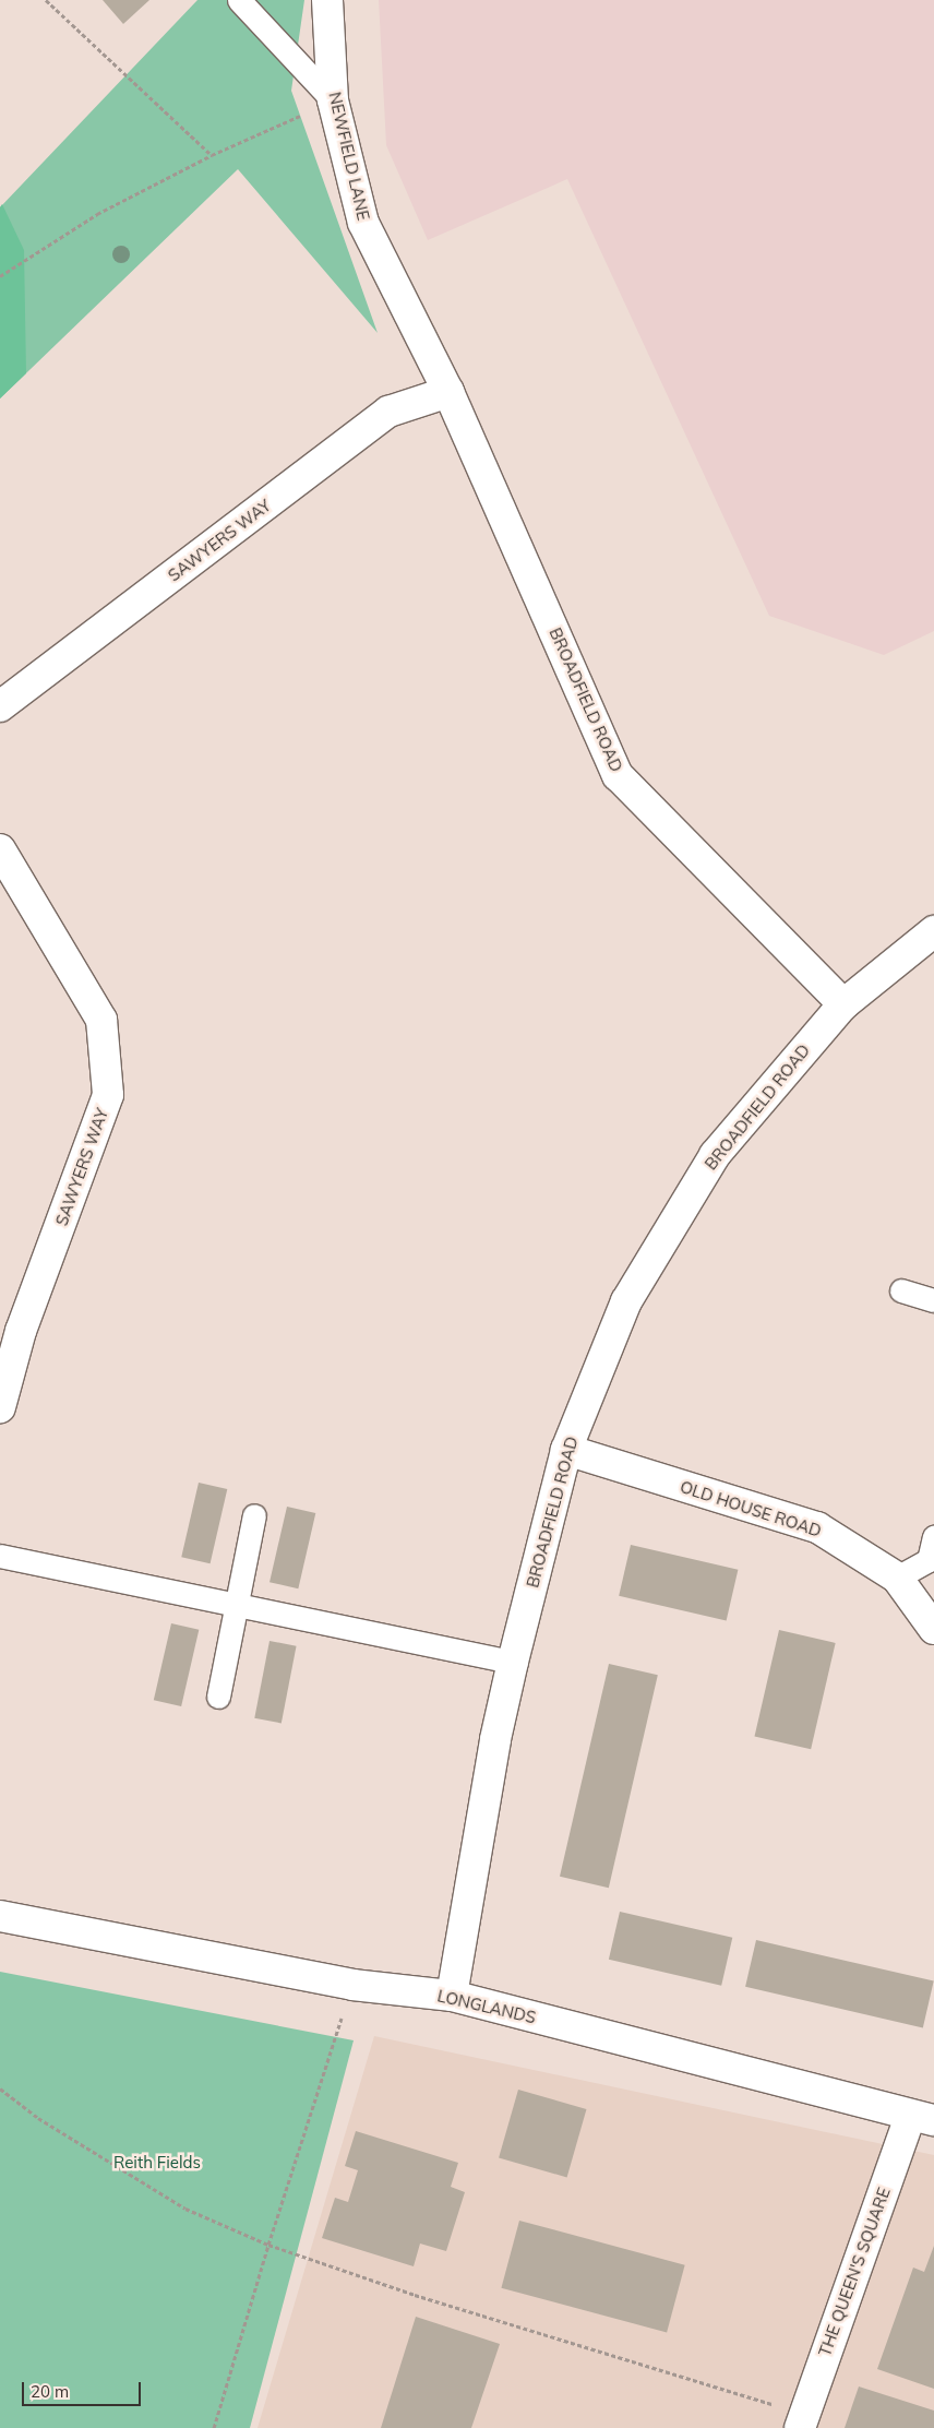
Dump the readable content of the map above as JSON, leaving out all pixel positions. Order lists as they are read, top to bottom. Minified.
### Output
{"streets":{"street":["NEWFIELD LANE","SAWYERS WAY","BROADFIELD ROAD","OLD HOUSE ROAD","LONGLANDS","THE QUEEN'S SQUARE"]},"crossings":[["NEWFIELD LANE","SAWYERS WAY"],["NEWFIELD LANE","BROADFIELD ROAD"],["SAWYERS WAY","BROADFIELD ROAD"],["BROADFIELD ROAD","OLD HOUSE ROAD"],["BROADFIELD ROAD","LONGLANDS"],["LONGLANDS","THE QUEEN'S SQUARE"]],"parks":["Reith Fields"],"scale_bar":"20 m"}
